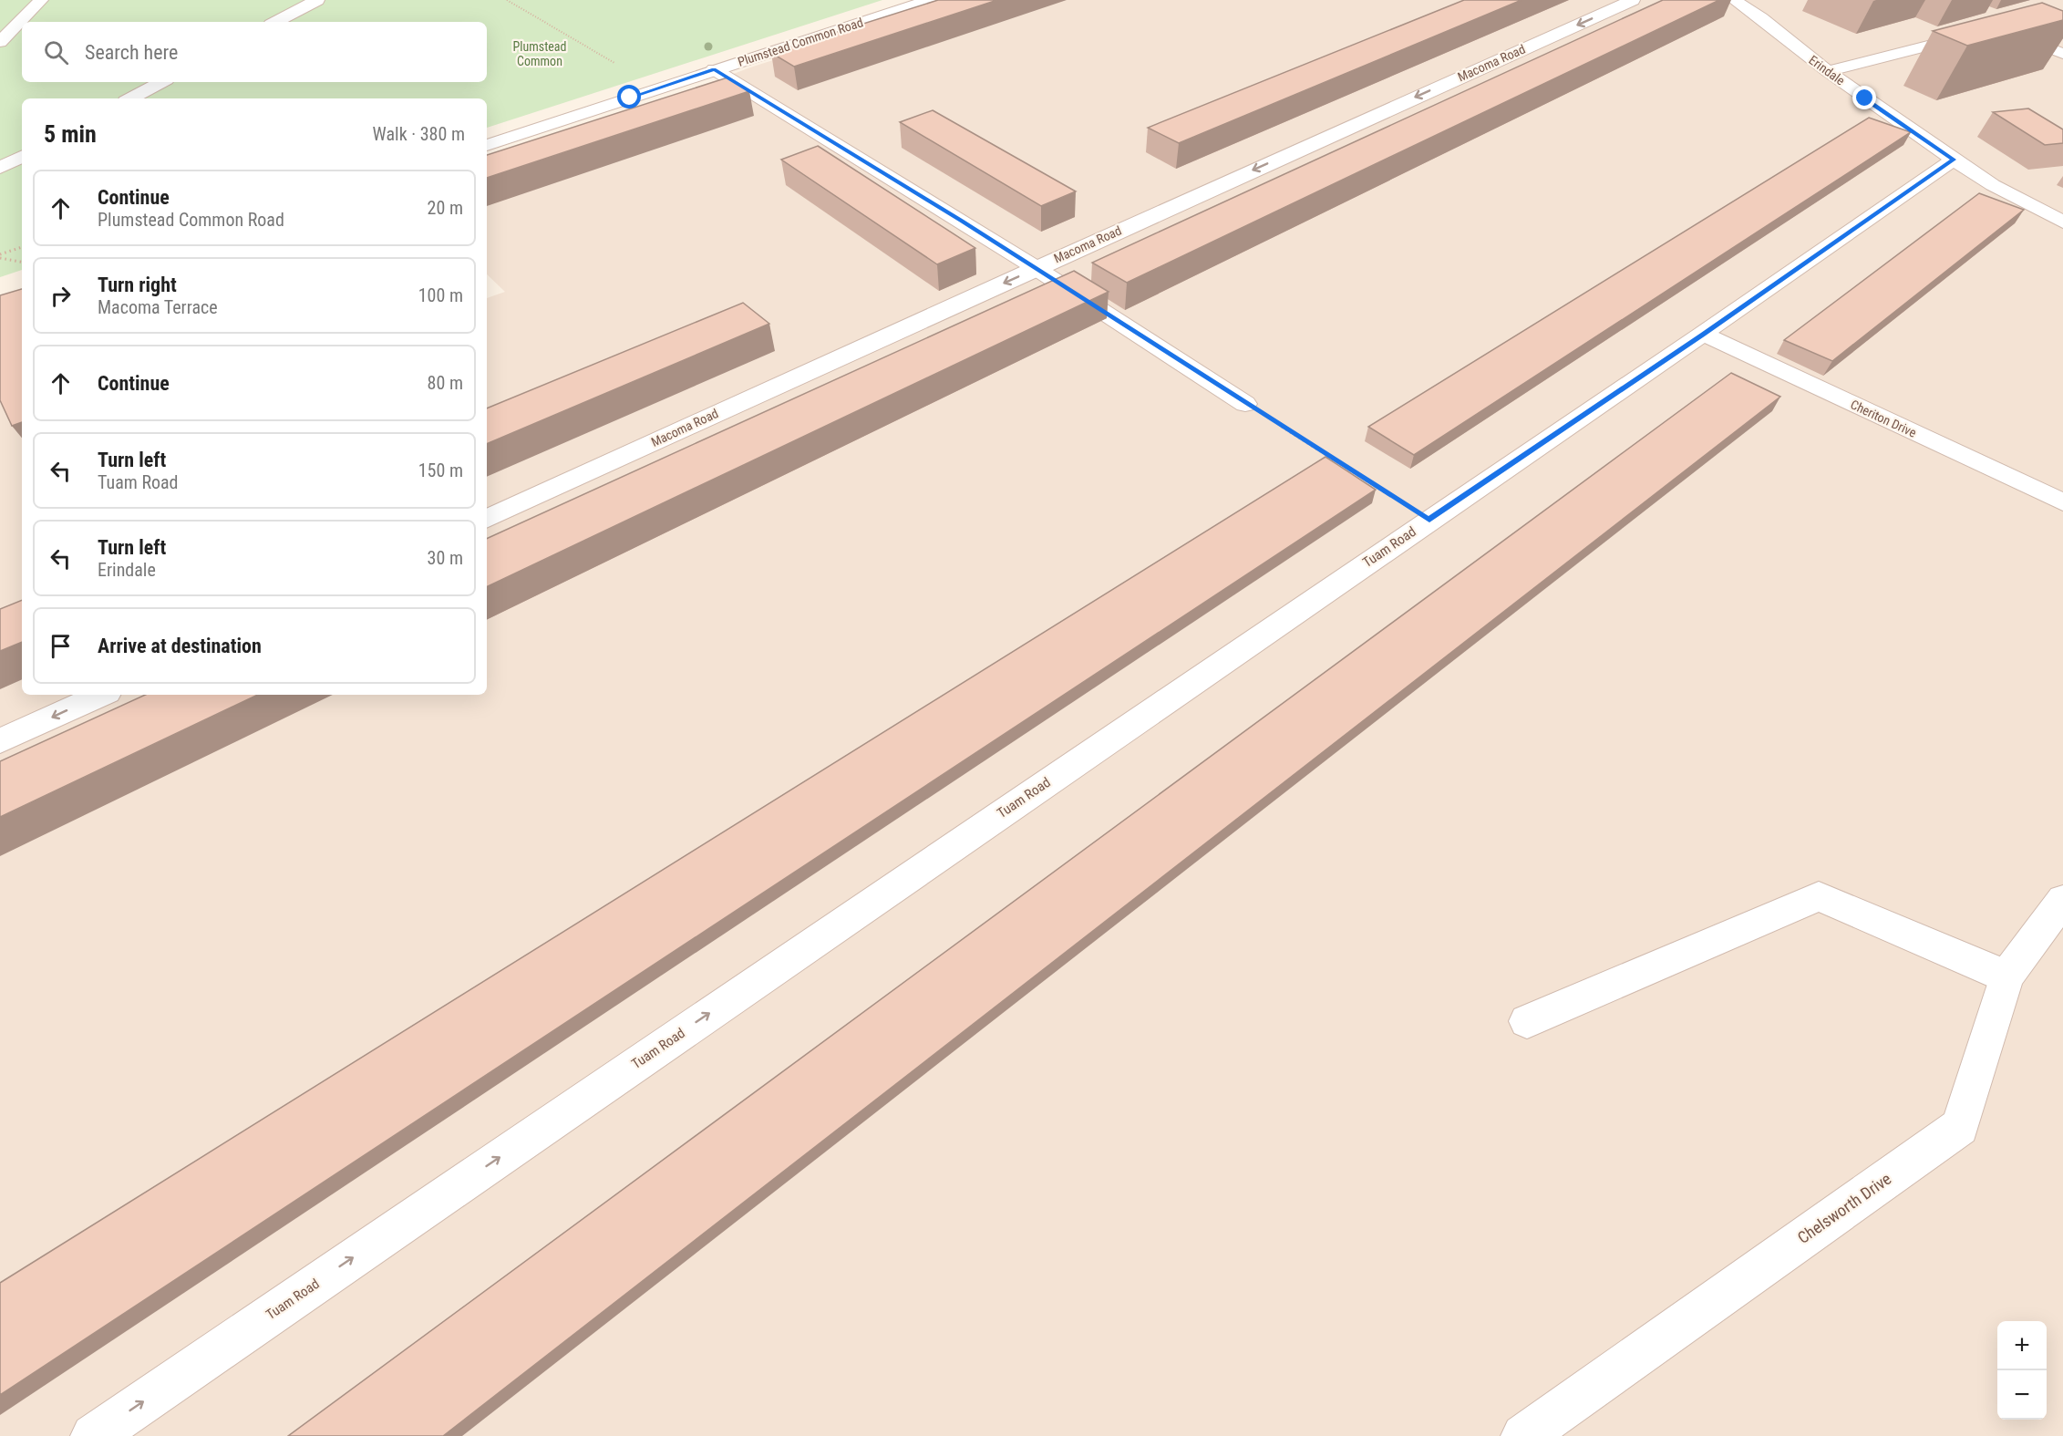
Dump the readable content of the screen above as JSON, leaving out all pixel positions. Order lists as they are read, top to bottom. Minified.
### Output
{"streets":{"street":["Plumstead Common Road","Macoma Road","Erindale","Cheriton Drive","Tuam Road","Chelsworth Drive"]},"crossings":[["Erindale","Tuam Road"],["Cheriton Drive","Tuam Road"]],"one_way":["Macoma Road","Tuam Road"],"parks":["Plumstead Common"],"page":{"search":"Search here","heading":["5 min","Walk · 380 m"],"list":[["Continue","Plumstead Common Road","20 m"],["Turn right","Macoma Terrace","100 m"],["Continue","80 m"],["Turn left","Tuam Road","150 m"],["Turn left","Erindale","30 m"],"Arrive at destination"],"map_buttons":["+","−"]}}
